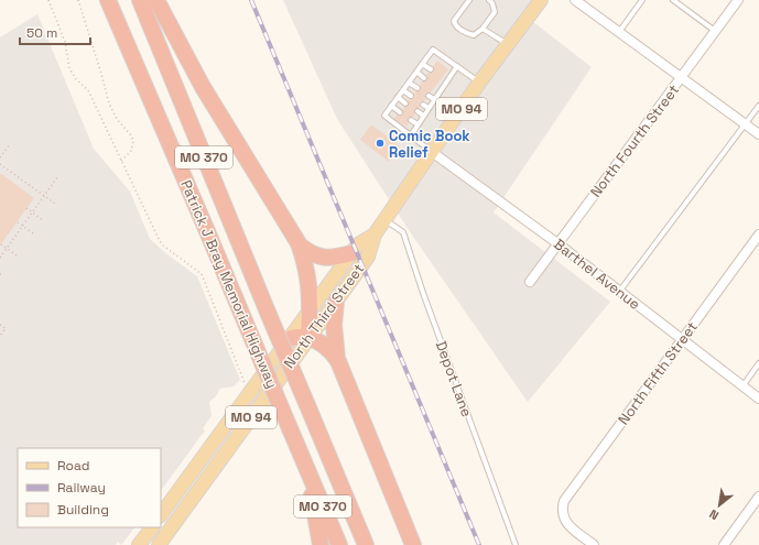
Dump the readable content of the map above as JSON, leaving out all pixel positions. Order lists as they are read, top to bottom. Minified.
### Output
{"streets":{"highway":["MO 370","Patrick J Bray Memorial Highway"],"main road":["MO 94","North Third Street"],"street":["North Fourth Street","Barthel Avenue","North Fifth Street"],"lane":["Depot Lane"]},"crossings":[["North Fourth Street","Barthel Avenue"],["Barthel Avenue","North Third Street"],["Barthel Avenue","North Fifth Street"],["North Third Street","Depot Lane"]],"places":["Comic Book Relief"],"legend":["Road","Railway","Building"],"scale_bar":"50 m","north":"bottom left"}
